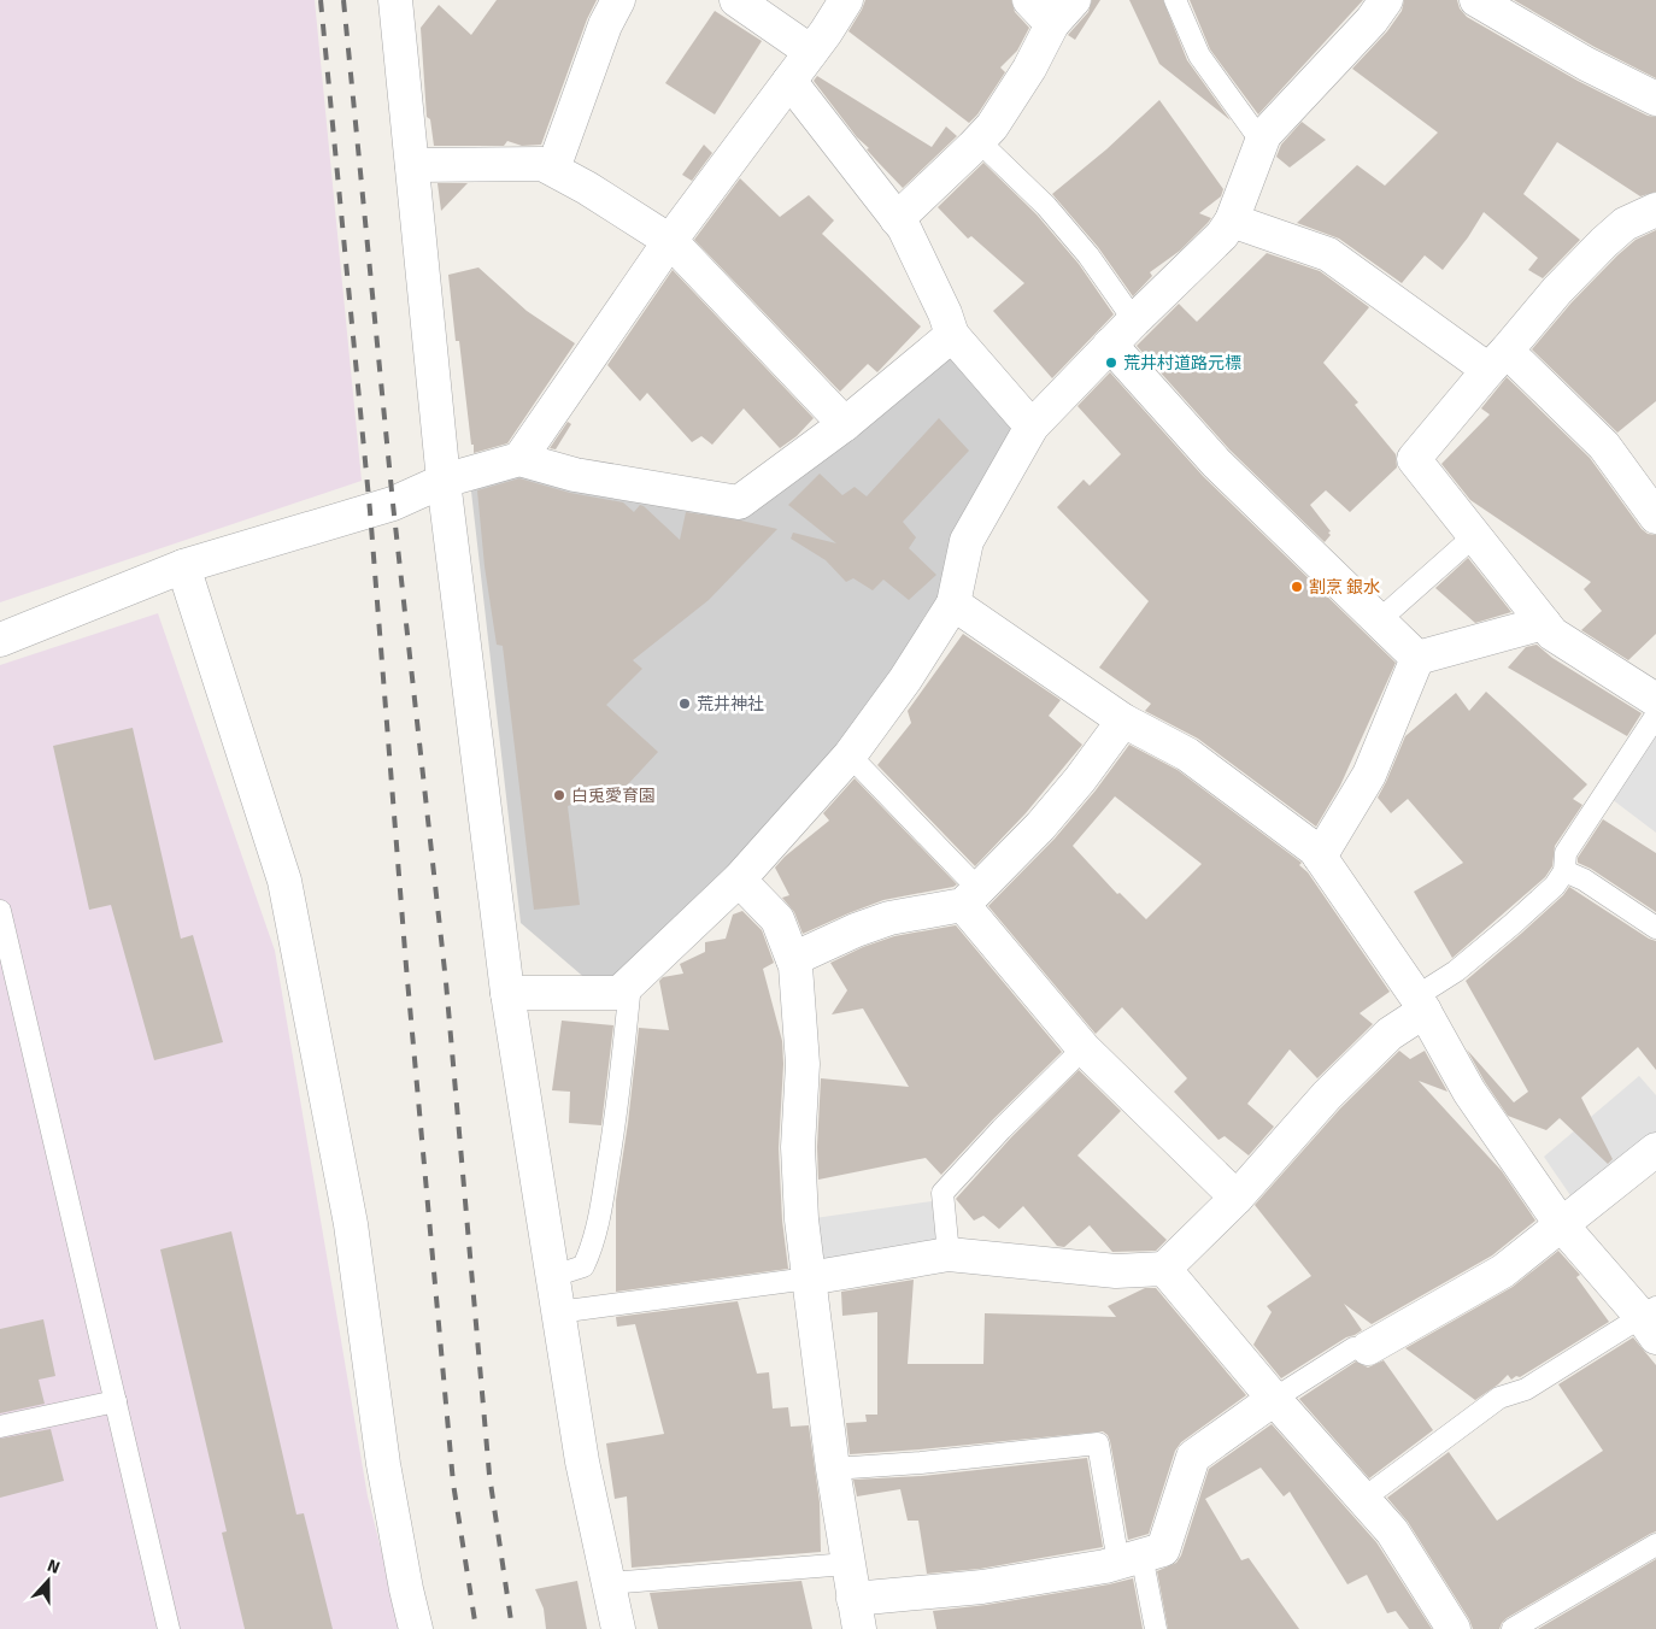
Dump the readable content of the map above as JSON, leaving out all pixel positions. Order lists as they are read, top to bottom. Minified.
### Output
{"places":["荒井村道路元標","割烹 銀水","荒井神社","白兎愛育園"],"north":"top"}
